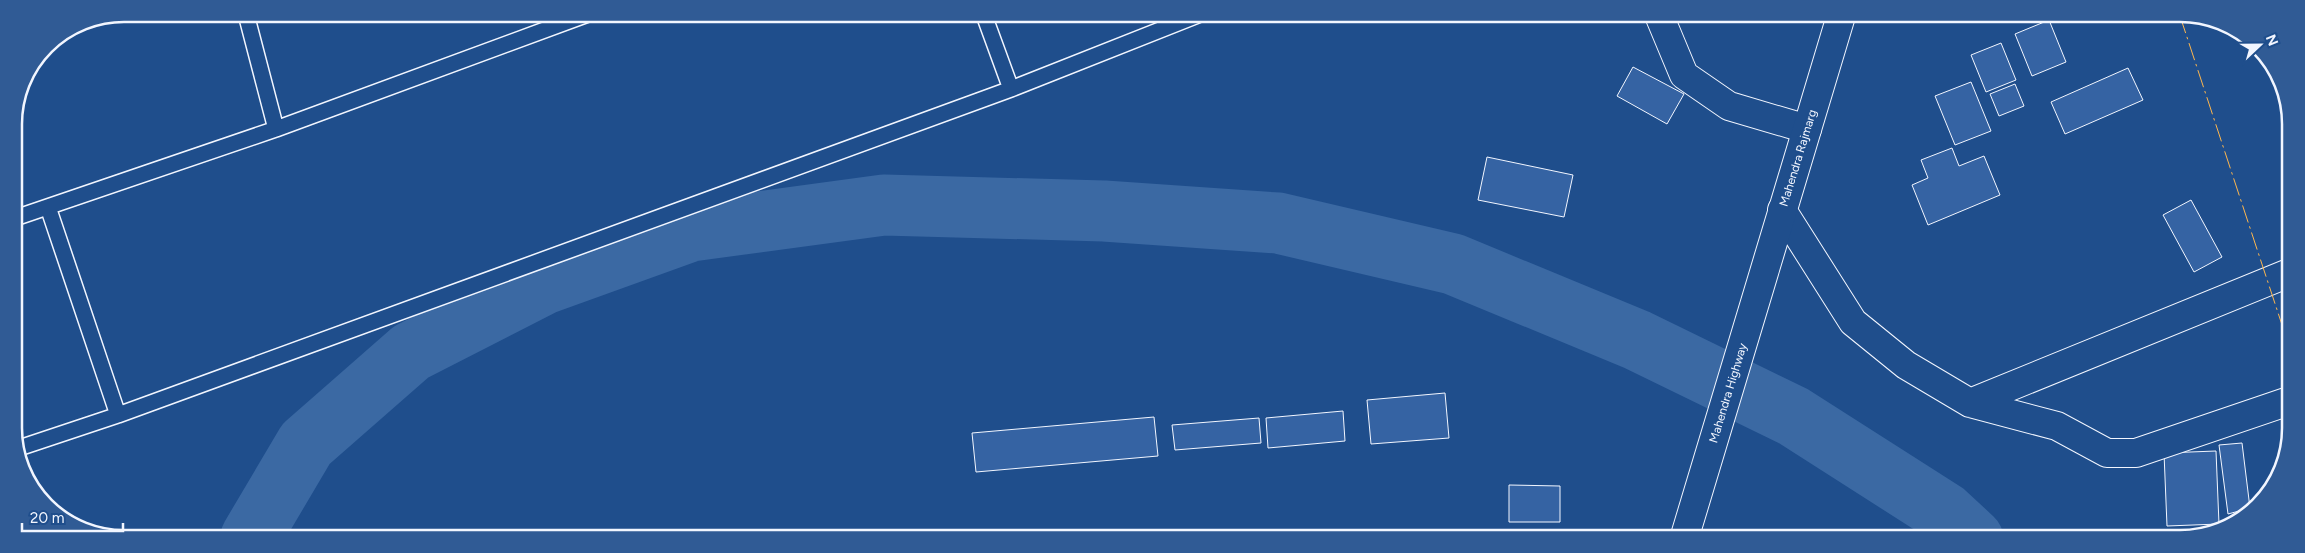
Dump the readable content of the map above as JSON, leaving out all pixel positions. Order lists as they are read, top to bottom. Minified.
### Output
{"streets":{"main road":["Mahendra Rajmarg","Mahendra Highway"]},"crossings":[["Mahendra Rajmarg","Mahendra Highway"]],"scale_bar":"20 m","north":"right"}
